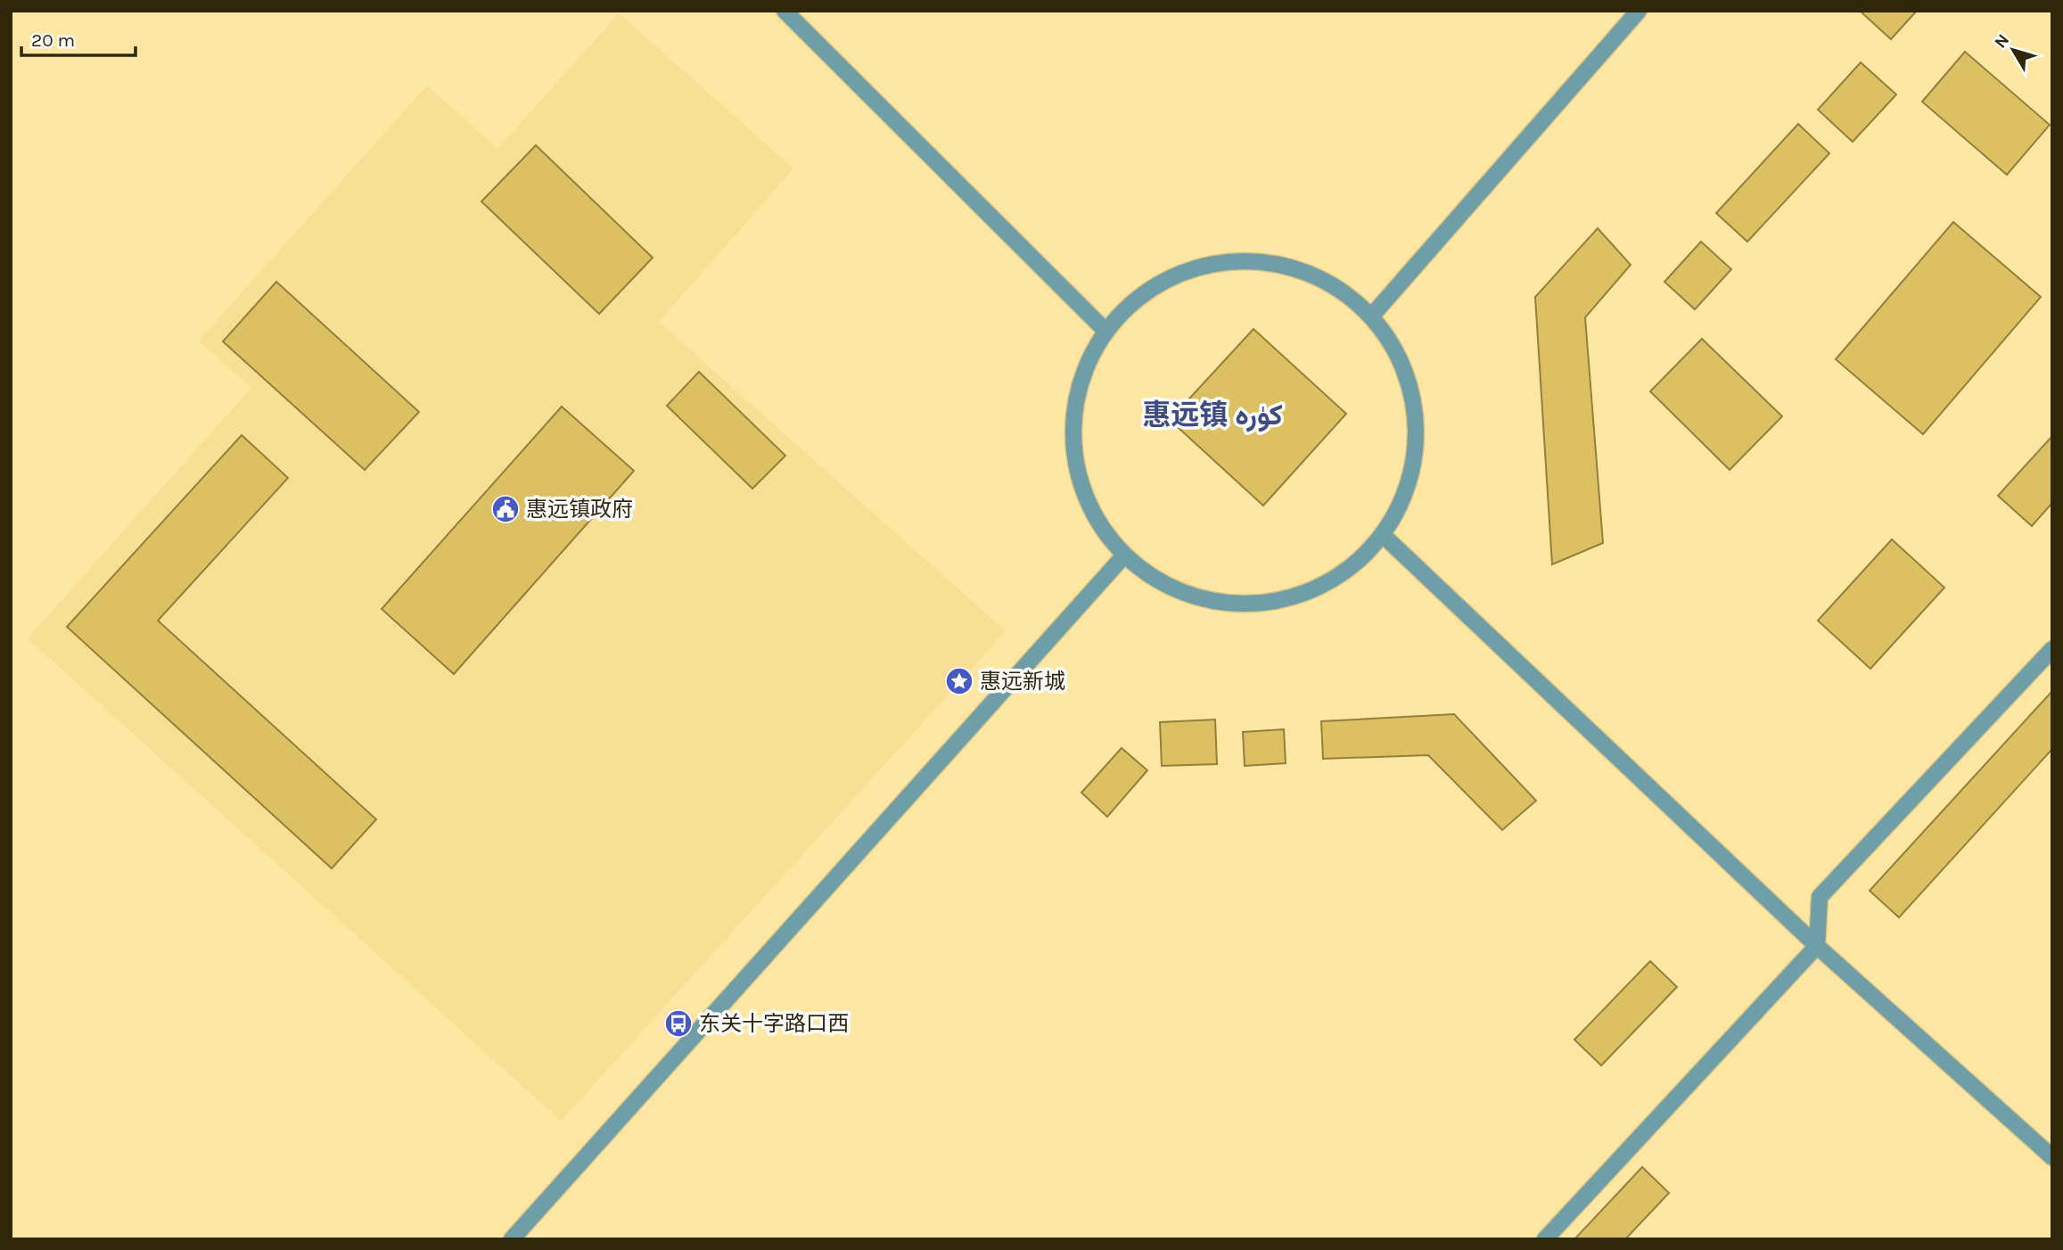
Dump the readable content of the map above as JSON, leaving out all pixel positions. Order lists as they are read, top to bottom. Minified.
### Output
{"districts":["惠远镇 كۈرە"],"places":{"public building":["惠远镇政府"],"place":["惠远新城"],"bus stop":["东关十字路口西"]},"scale_bar":"20 m","north":"top left"}
